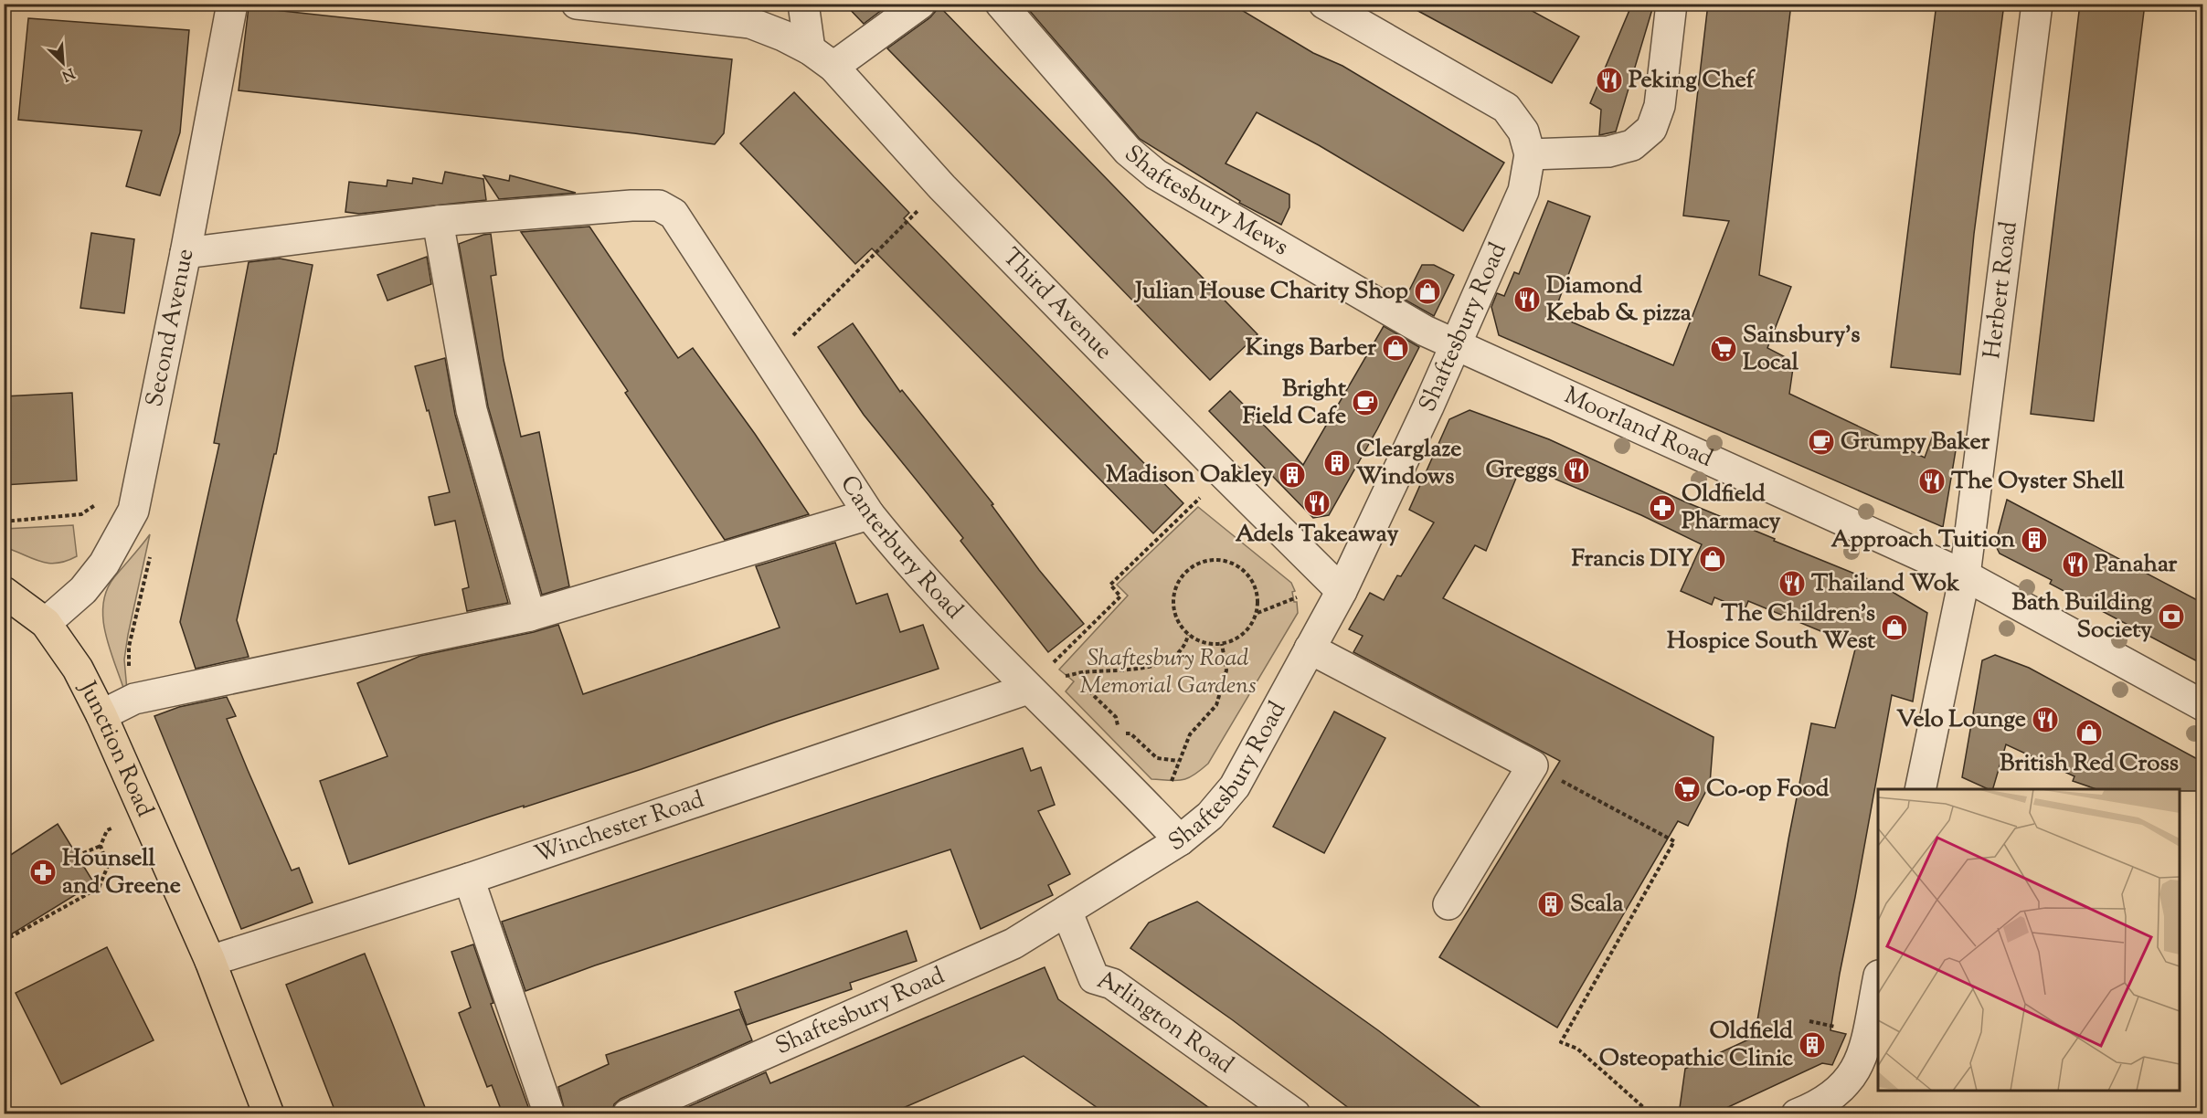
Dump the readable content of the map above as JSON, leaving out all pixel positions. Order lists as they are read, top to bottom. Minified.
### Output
{"streets":{"main road":["Junction Road"],"street":["Shaftesbury Mews","Herbert Road","Third Avenue","Second Avenue","Shaftesbury Road","Moorland Road","Canterbury Road","Winchester Road","Arlington Road"]},"crossings":[["Shaftesbury Mews","Shaftesbury Road"],["Shaftesbury Mews","Moorland Road"],["Herbert Road","Moorland Road"],["Third Avenue","Shaftesbury Road"],["Second Avenue","Junction Road"],["Shaftesbury Road","Moorland Road"],["Shaftesbury Road","Canterbury Road"],["Shaftesbury Road","Arlington Road"],["Canterbury Road","Winchester Road"],["Junction Road","Winchester Road"]],"parks":["Shaftesbury Road Memorial Gardens"],"places":{"restaurant":["Peking Chef","Diamond Kebab & pizza","Greggs","The Oyster Shell","Adels Takeaway","Panahar","Thailand Wok","Velo Lounge"],"shop":["Julian House Charity Shop","Kings Barber","Francis DIY","The Children's Hospice South West","British Red Cross"],"supermarket":["Sainsbury's Local","Co-op Food"],"cafe":["Bright Field Cafe","Grumpy Baker"],"building":["Clearglaze Windows","Madison Oakley","Approach Tuition","Scala","Oldfield Osteopathic Clinic"],"pharmacy":["Oldfield Pharmacy","Hounsell and Greene"],"bank":["Bath Building Society"]},"north":"bottom right"}
